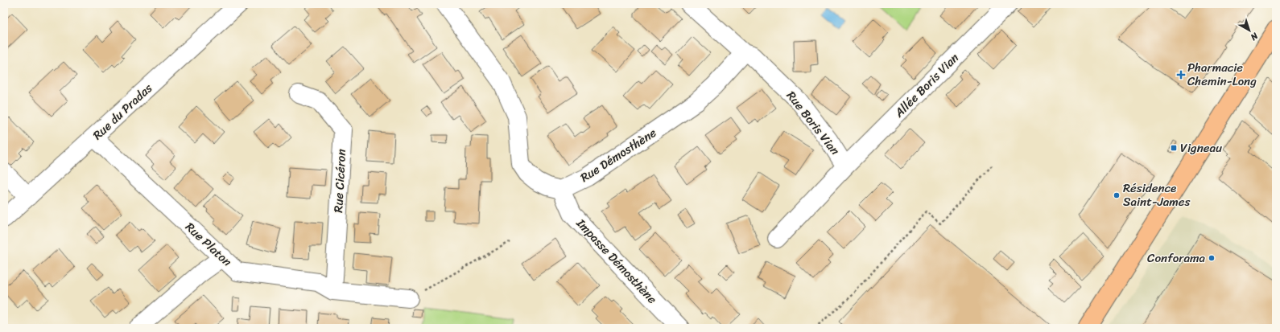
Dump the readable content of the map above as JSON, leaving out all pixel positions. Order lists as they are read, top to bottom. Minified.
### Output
{"streets":{"street":["Allée Boris Vian","Rue du Pradas","Rue Boris Vian","Rue Démosthène","Rue Cicéron","Rue Platon","Impasse Démosthène"]},"crossings":[["Allée Boris Vian","Rue Boris Vian"],["Rue du Pradas","Rue Platon"],["Rue Boris Vian","Rue Démosthène"],["Rue Démosthène","Impasse Démosthène"],["Rue Cicéron","Rue Platon"]],"places":{"health":["Pharmacie Chemin-Long"],"transit":["Vigneau"],"other":["Résidence Saint-James","Conforama"]},"north":"bottom right"}
